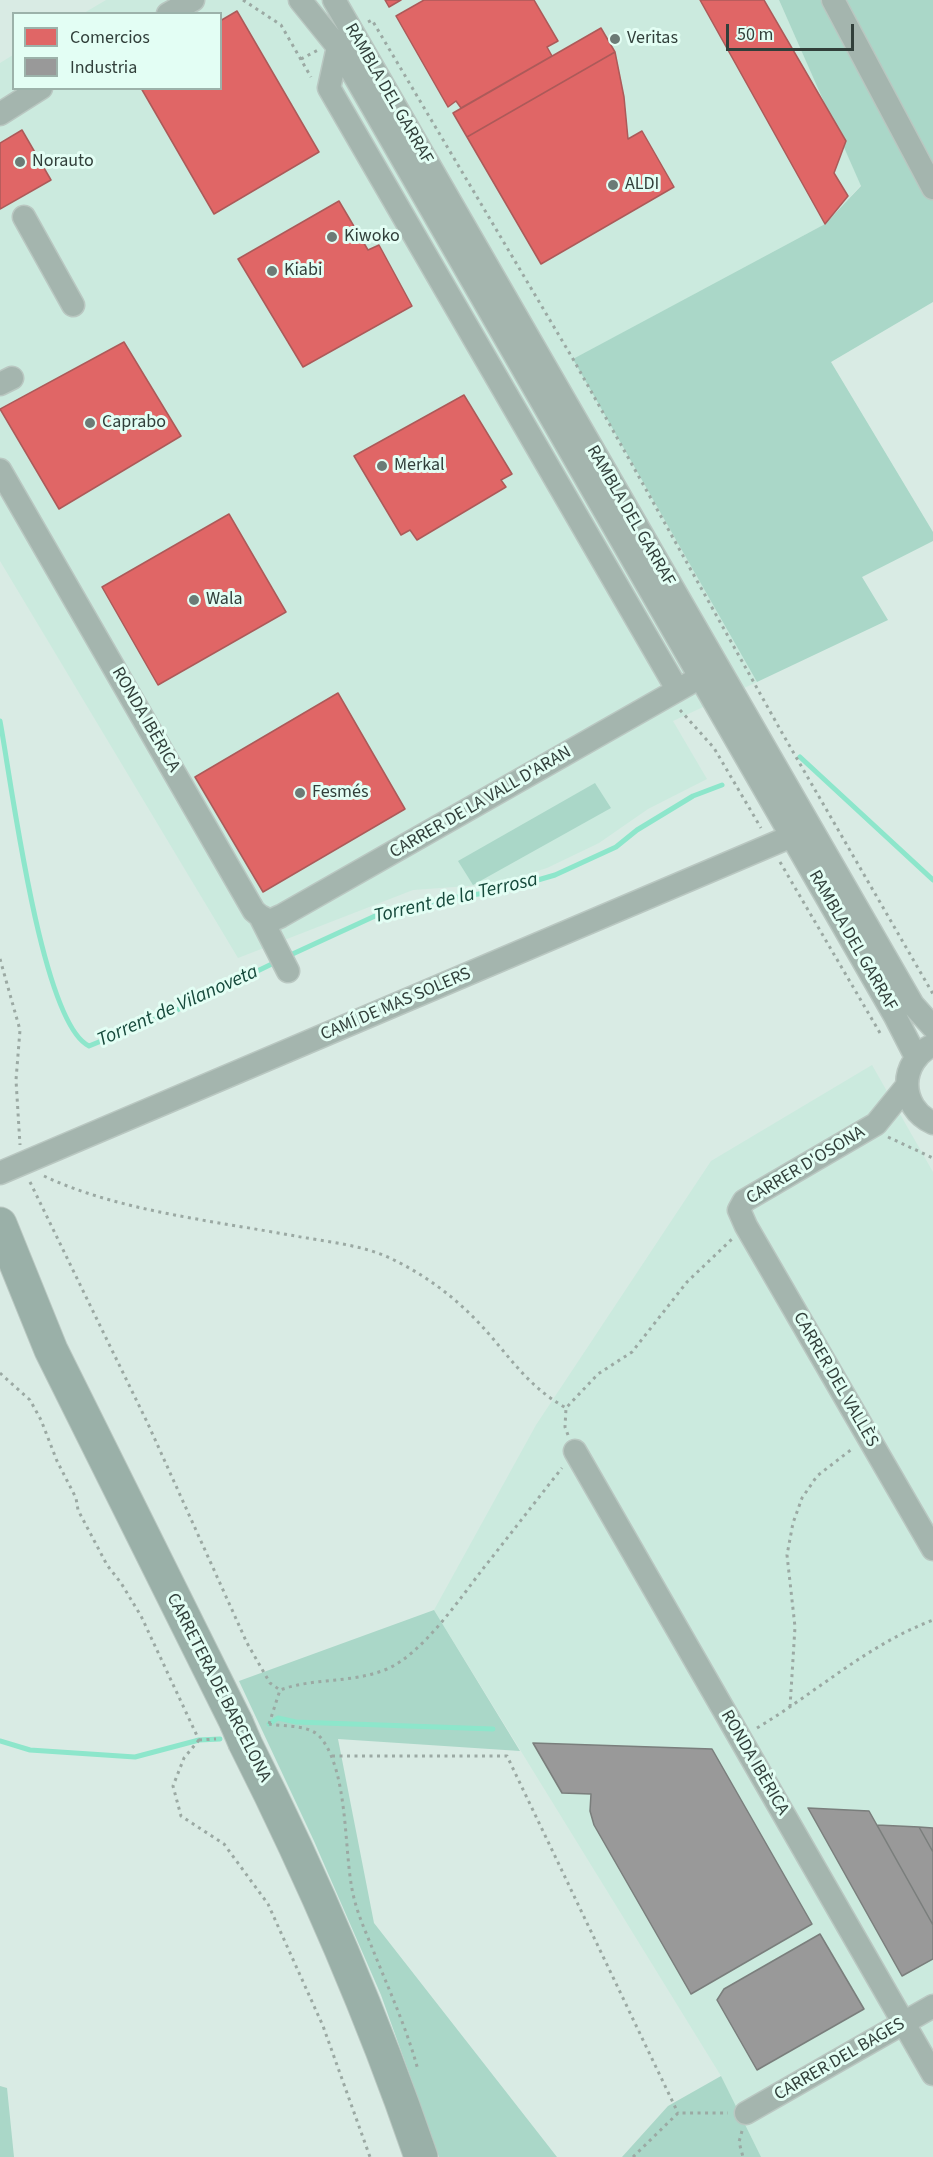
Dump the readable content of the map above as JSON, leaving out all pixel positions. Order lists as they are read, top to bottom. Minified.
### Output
{"streets":{"highway":["CARRETERA DE BARCELONA"],"street":["RAMBLA DEL GARRAF","RONDA IBÈRICA","CARRER DE LA VALL D'ARAN","CAMÍ DE MAS SOLERS","CARRER D'OSONA","CARRER DEL VALLÈS","CARRER DEL BAGES"]},"crossings":[["RAMBLA DEL GARRAF","CARRER DE LA VALL D'ARAN"],["RAMBLA DEL GARRAF","CAMÍ DE MAS SOLERS"],["RAMBLA DEL GARRAF","CARRER D'OSONA"],["RONDA IBÈRICA","CARRER DE LA VALL D'ARAN"],["RONDA IBÈRICA","CARRER DEL BAGES"],["CARRER D'OSONA","CARRER DEL VALLÈS"]],"water":["Torrent de la Terrosa","Torrent de Vilanoveta"],"places":["Veritas","Norauto","ALDI","Kiwoko","Kiabi","Caprabo","Merkal","Wala","Fesmés"],"legend":["Comercios","Industria"],"scale_bar":"50 m"}
